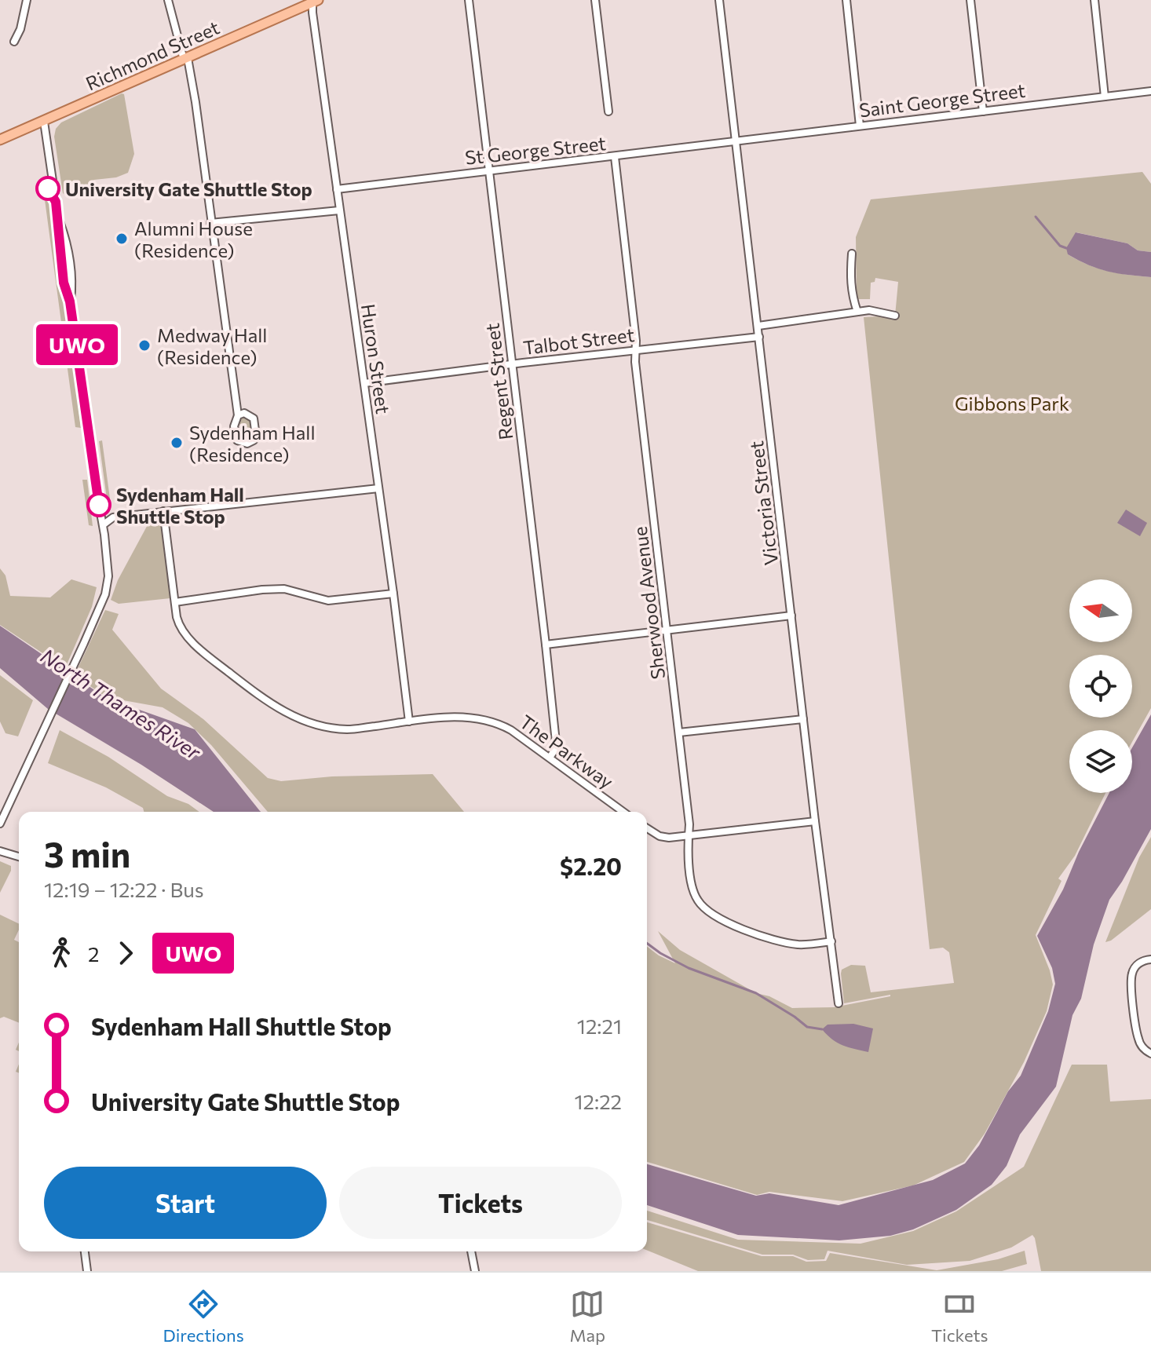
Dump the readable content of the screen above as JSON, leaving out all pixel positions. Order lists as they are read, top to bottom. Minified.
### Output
{"streets":{"main road":["Richmond Street"],"street":["Saint George Street","St George Street","Talbot Street","Huron Street","Regent Street","Victoria Street","Sherwood Avenue","The Parkway"]},"crossings":[["Richmond Street","Huron Street"],["Saint George Street","St George Street"],["Saint George Street","Victoria Street"],["St George Street","Huron Street"],["St George Street","Regent Street"],["St George Street","Victoria Street"],["St George Street","Sherwood Avenue"],["Talbot Street","Huron Street"],["Talbot Street","Regent Street"],["Talbot Street","Victoria Street"],["Talbot Street","Sherwood Avenue"],["Huron Street","The Parkway"],["Regent Street","The Parkway"],["Victoria Street","Sherwood Avenue"]],"water":["North Thames River"],"parks":["Gibbons Park"],"places":["University Gate Shuttle Stop","Alumni House (Residence)","Medway Hall (Residence)","Sydenham Hall (Residence)","Sydenham Hall Shuttle Stop"],"lines":["bus line UWO"],"north":"left","page":{"on_map":"UWO","heading":["3 min","12:19 – 12:22 · Bus","$2.20"],"legs":["2","UWO"],"list":[{"name":"Sydenham Hall Shuttle Stop","value":"12:21"},{"name":"University Gate Shuttle Stop","value":"12:22"}],"buttons":["Start","Tickets"],"tabs":["Directions","Map","Tickets"]}}
